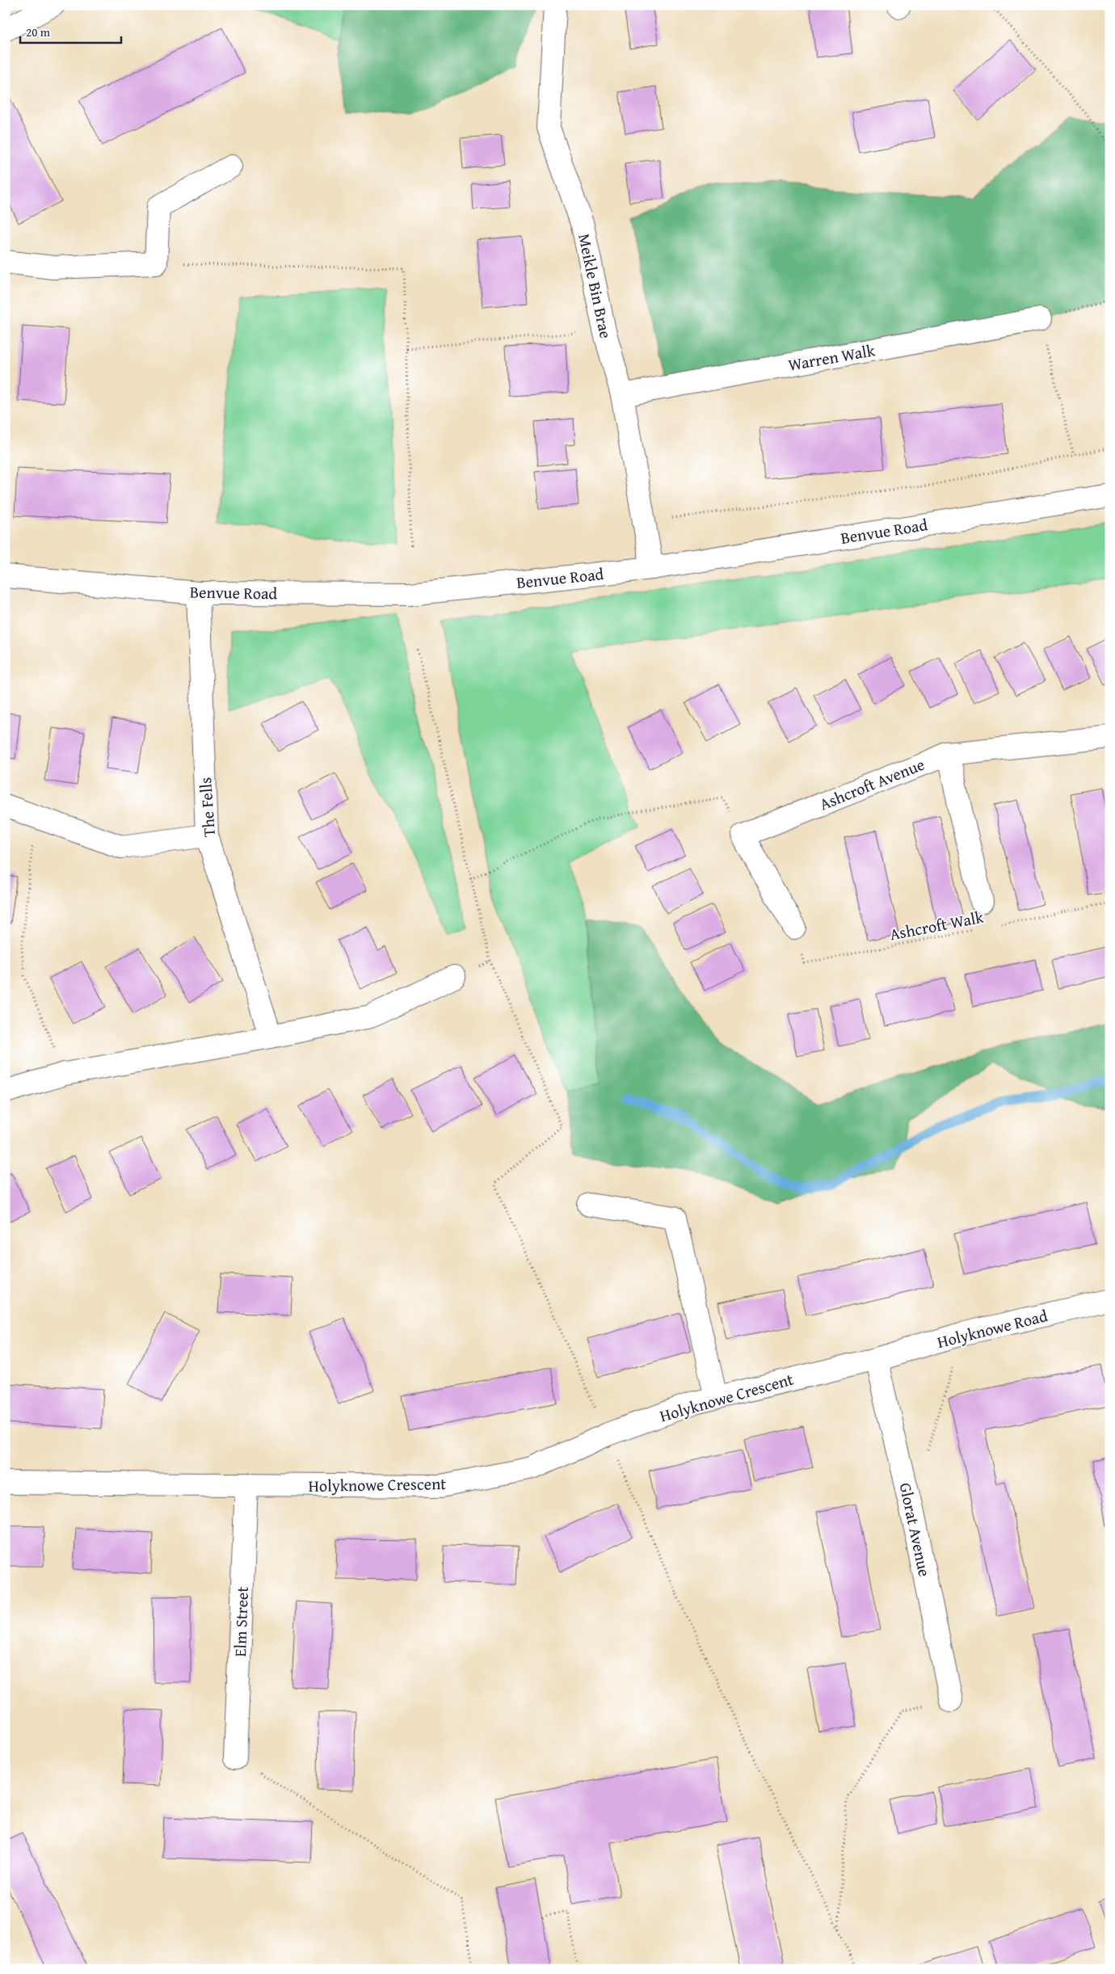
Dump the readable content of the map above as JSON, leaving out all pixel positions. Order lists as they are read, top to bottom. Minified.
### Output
{"streets":{"street":["Meikle Bin Brae","Warren Walk","Benvue Road","Ashcroft Avenue","The Fells","Holyknowe Road","Holyknowe Crescent","Glorat Avenue","Elm Street"],"path":["Ashcroft Walk"]},"crossings":[["Meikle Bin Brae","Warren Walk"],["Meikle Bin Brae","Benvue Road"],["Benvue Road","The Fells"],["Holyknowe Road","Holyknowe Crescent"],["Holyknowe Road","Glorat Avenue"],["Holyknowe Crescent","Glorat Avenue"],["Holyknowe Crescent","Elm Street"]],"scale_bar":"20 m"}
